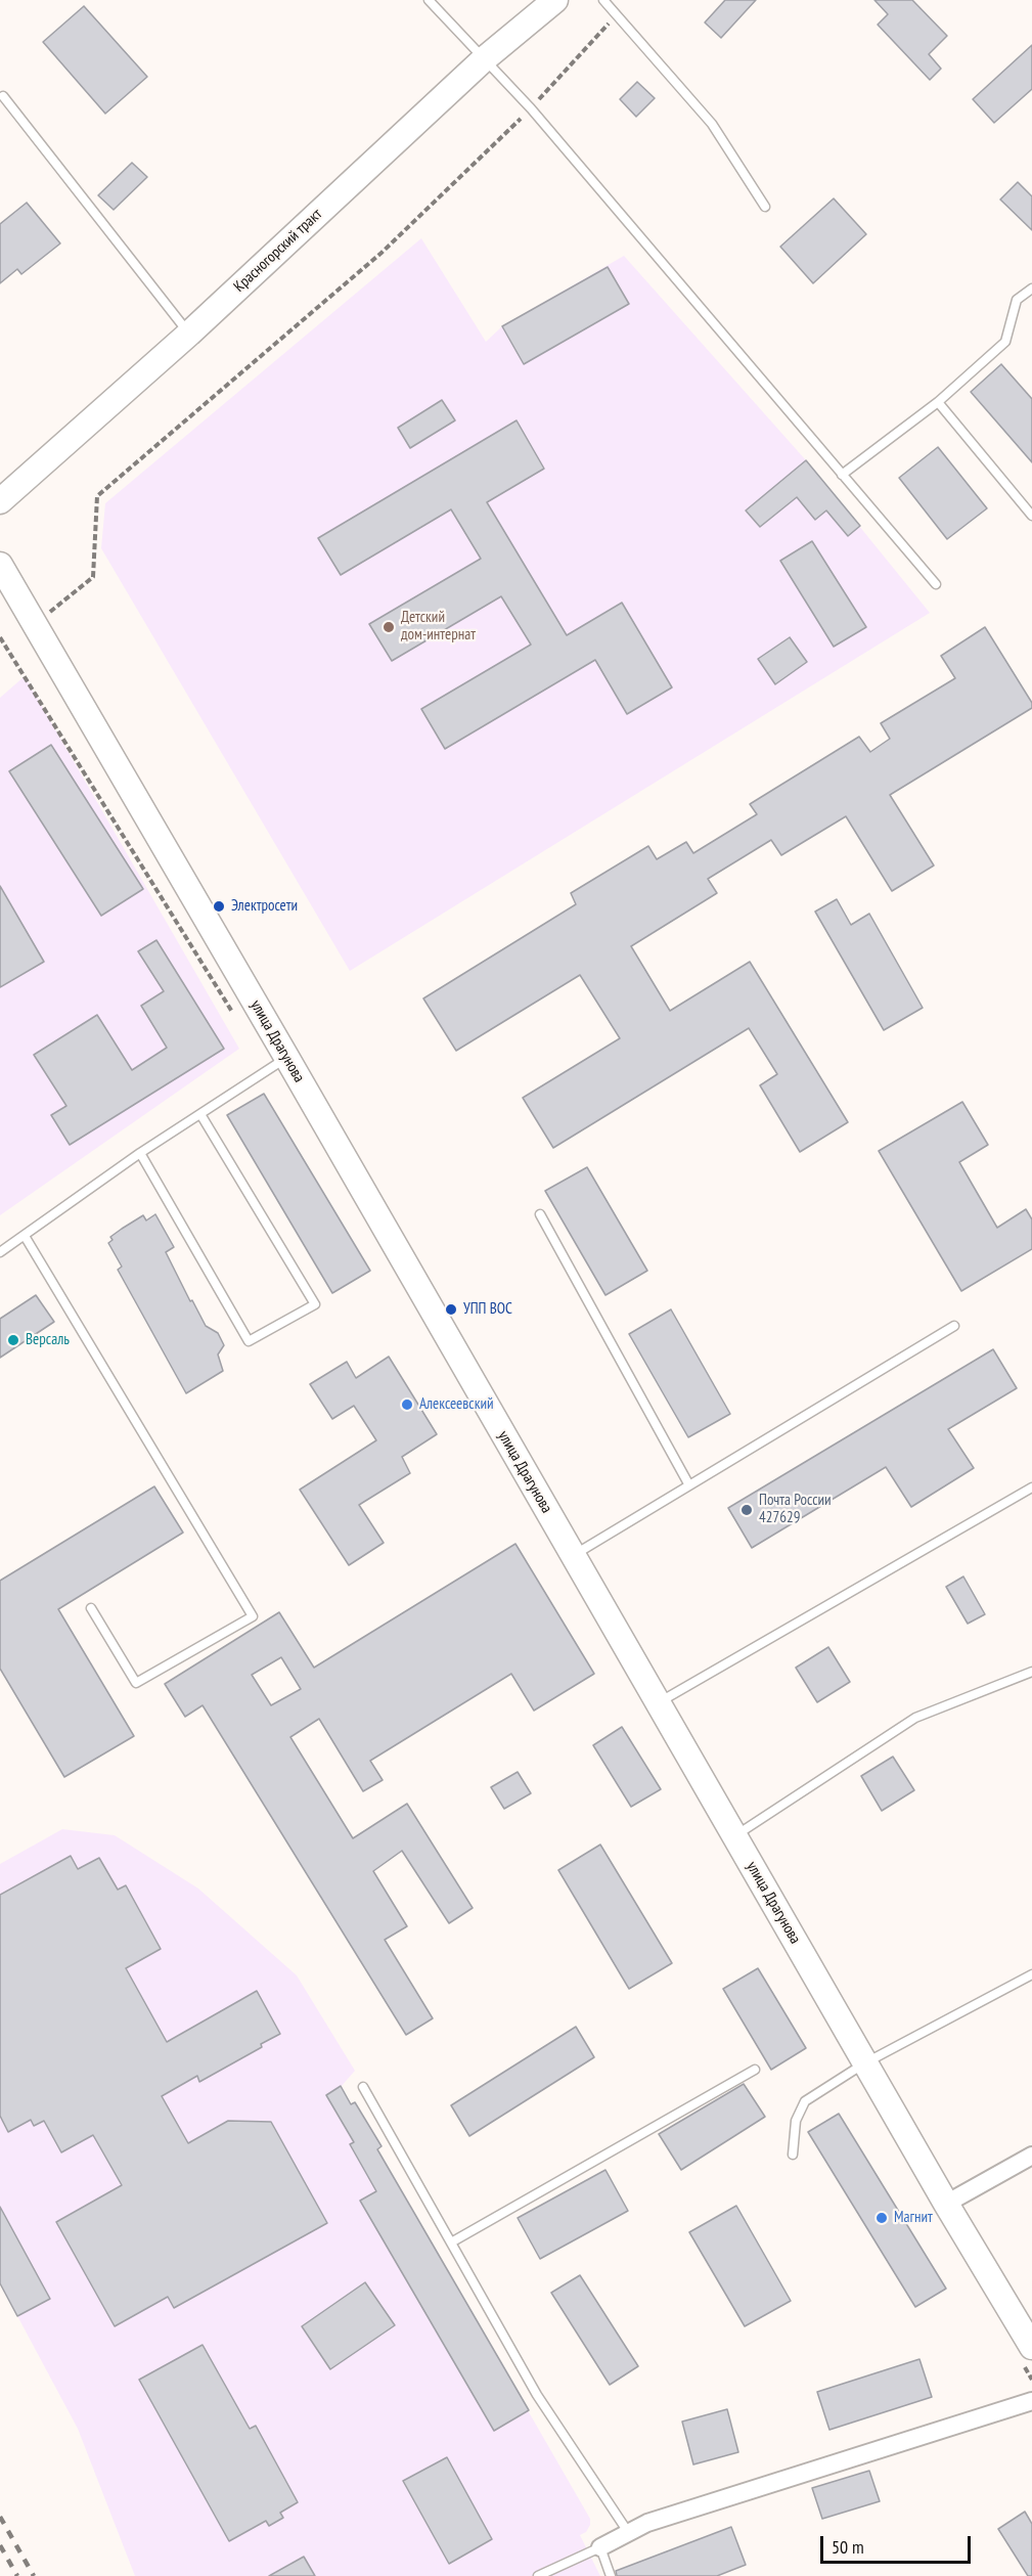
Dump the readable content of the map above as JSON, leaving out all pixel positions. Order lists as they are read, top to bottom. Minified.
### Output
{"streets":{"main road":["Красногорский тракт","улица Драгунова"]},"places":["Детский дом-интернат","Электросети","УПП ВОС","Версаль","Алексеевский","Почта России 427629","Магнит"],"scale_bar":"50 m"}
